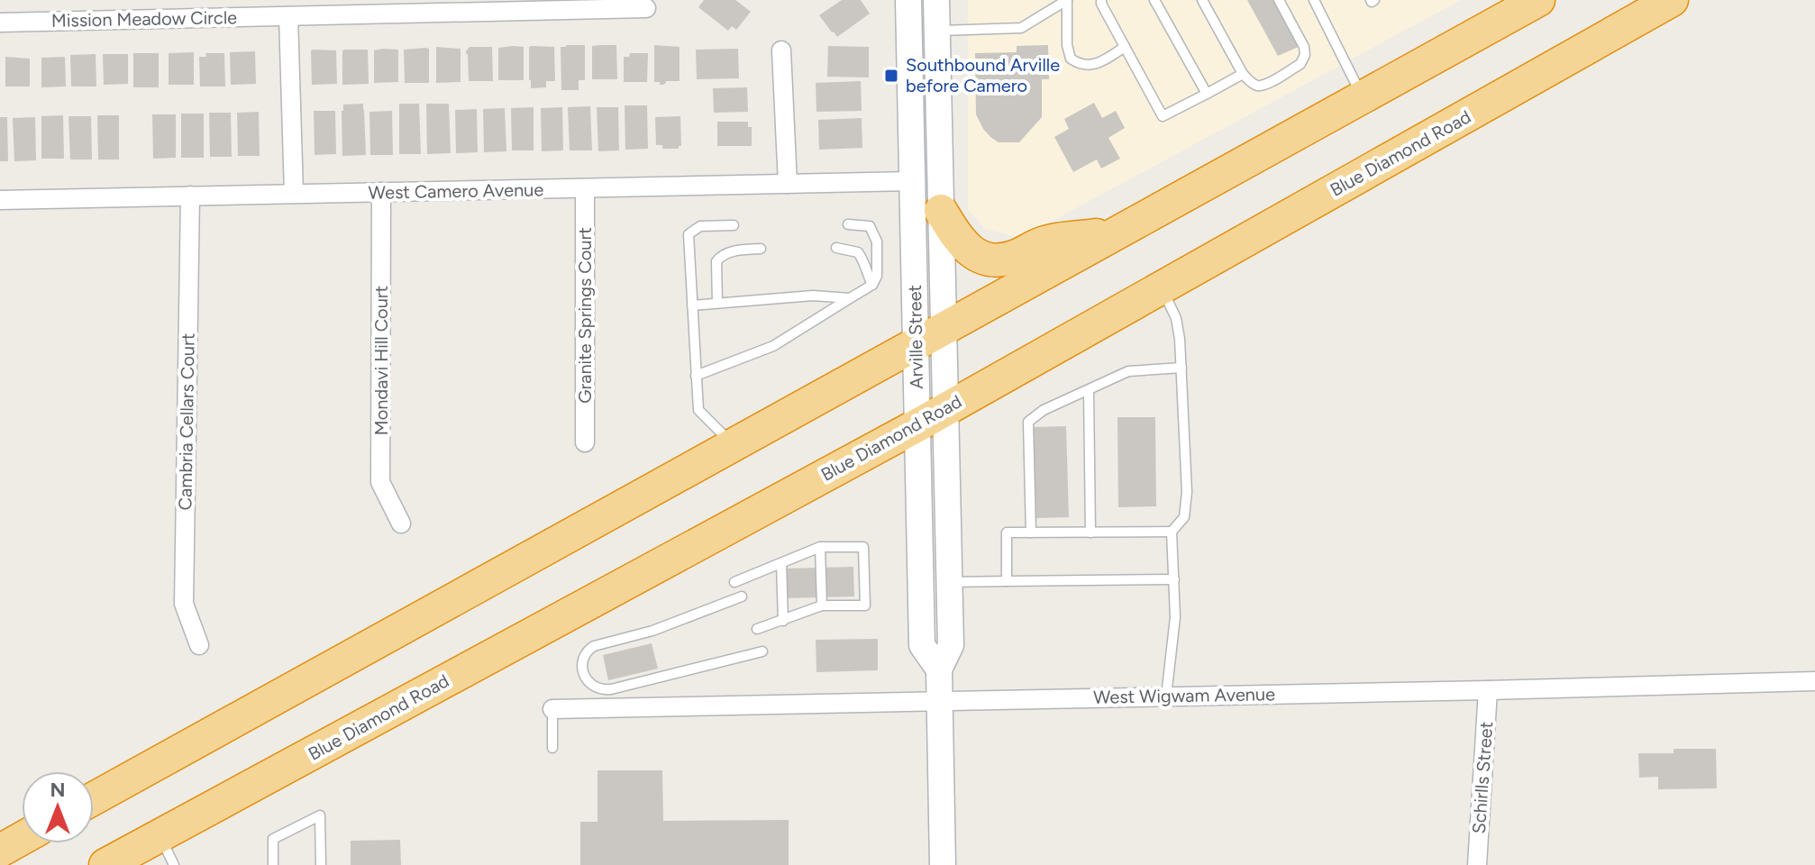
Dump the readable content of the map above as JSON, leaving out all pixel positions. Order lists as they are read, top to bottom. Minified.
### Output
{"streets":{"highway":["Blue Diamond Road"],"street":["Mission Meadow Circle","West Camero Avenue","Granite Springs Court","Arville Street","Mondavi Hill Court","Cambria Cellars Court","West Wigwam Avenue","Schirlls Street"]},"crossings":[["Blue Diamond Road","Arville Street"],["West Camero Avenue","Granite Springs Court"],["West Camero Avenue","Arville Street"],["West Camero Avenue","Mondavi Hill Court"],["West Camero Avenue","Cambria Cellars Court"],["Arville Street","West Wigwam Avenue"],["West Wigwam Avenue","Schirlls Street"]],"places":{"transit":["Southbound Arville before Camero"]},"north":"top"}
